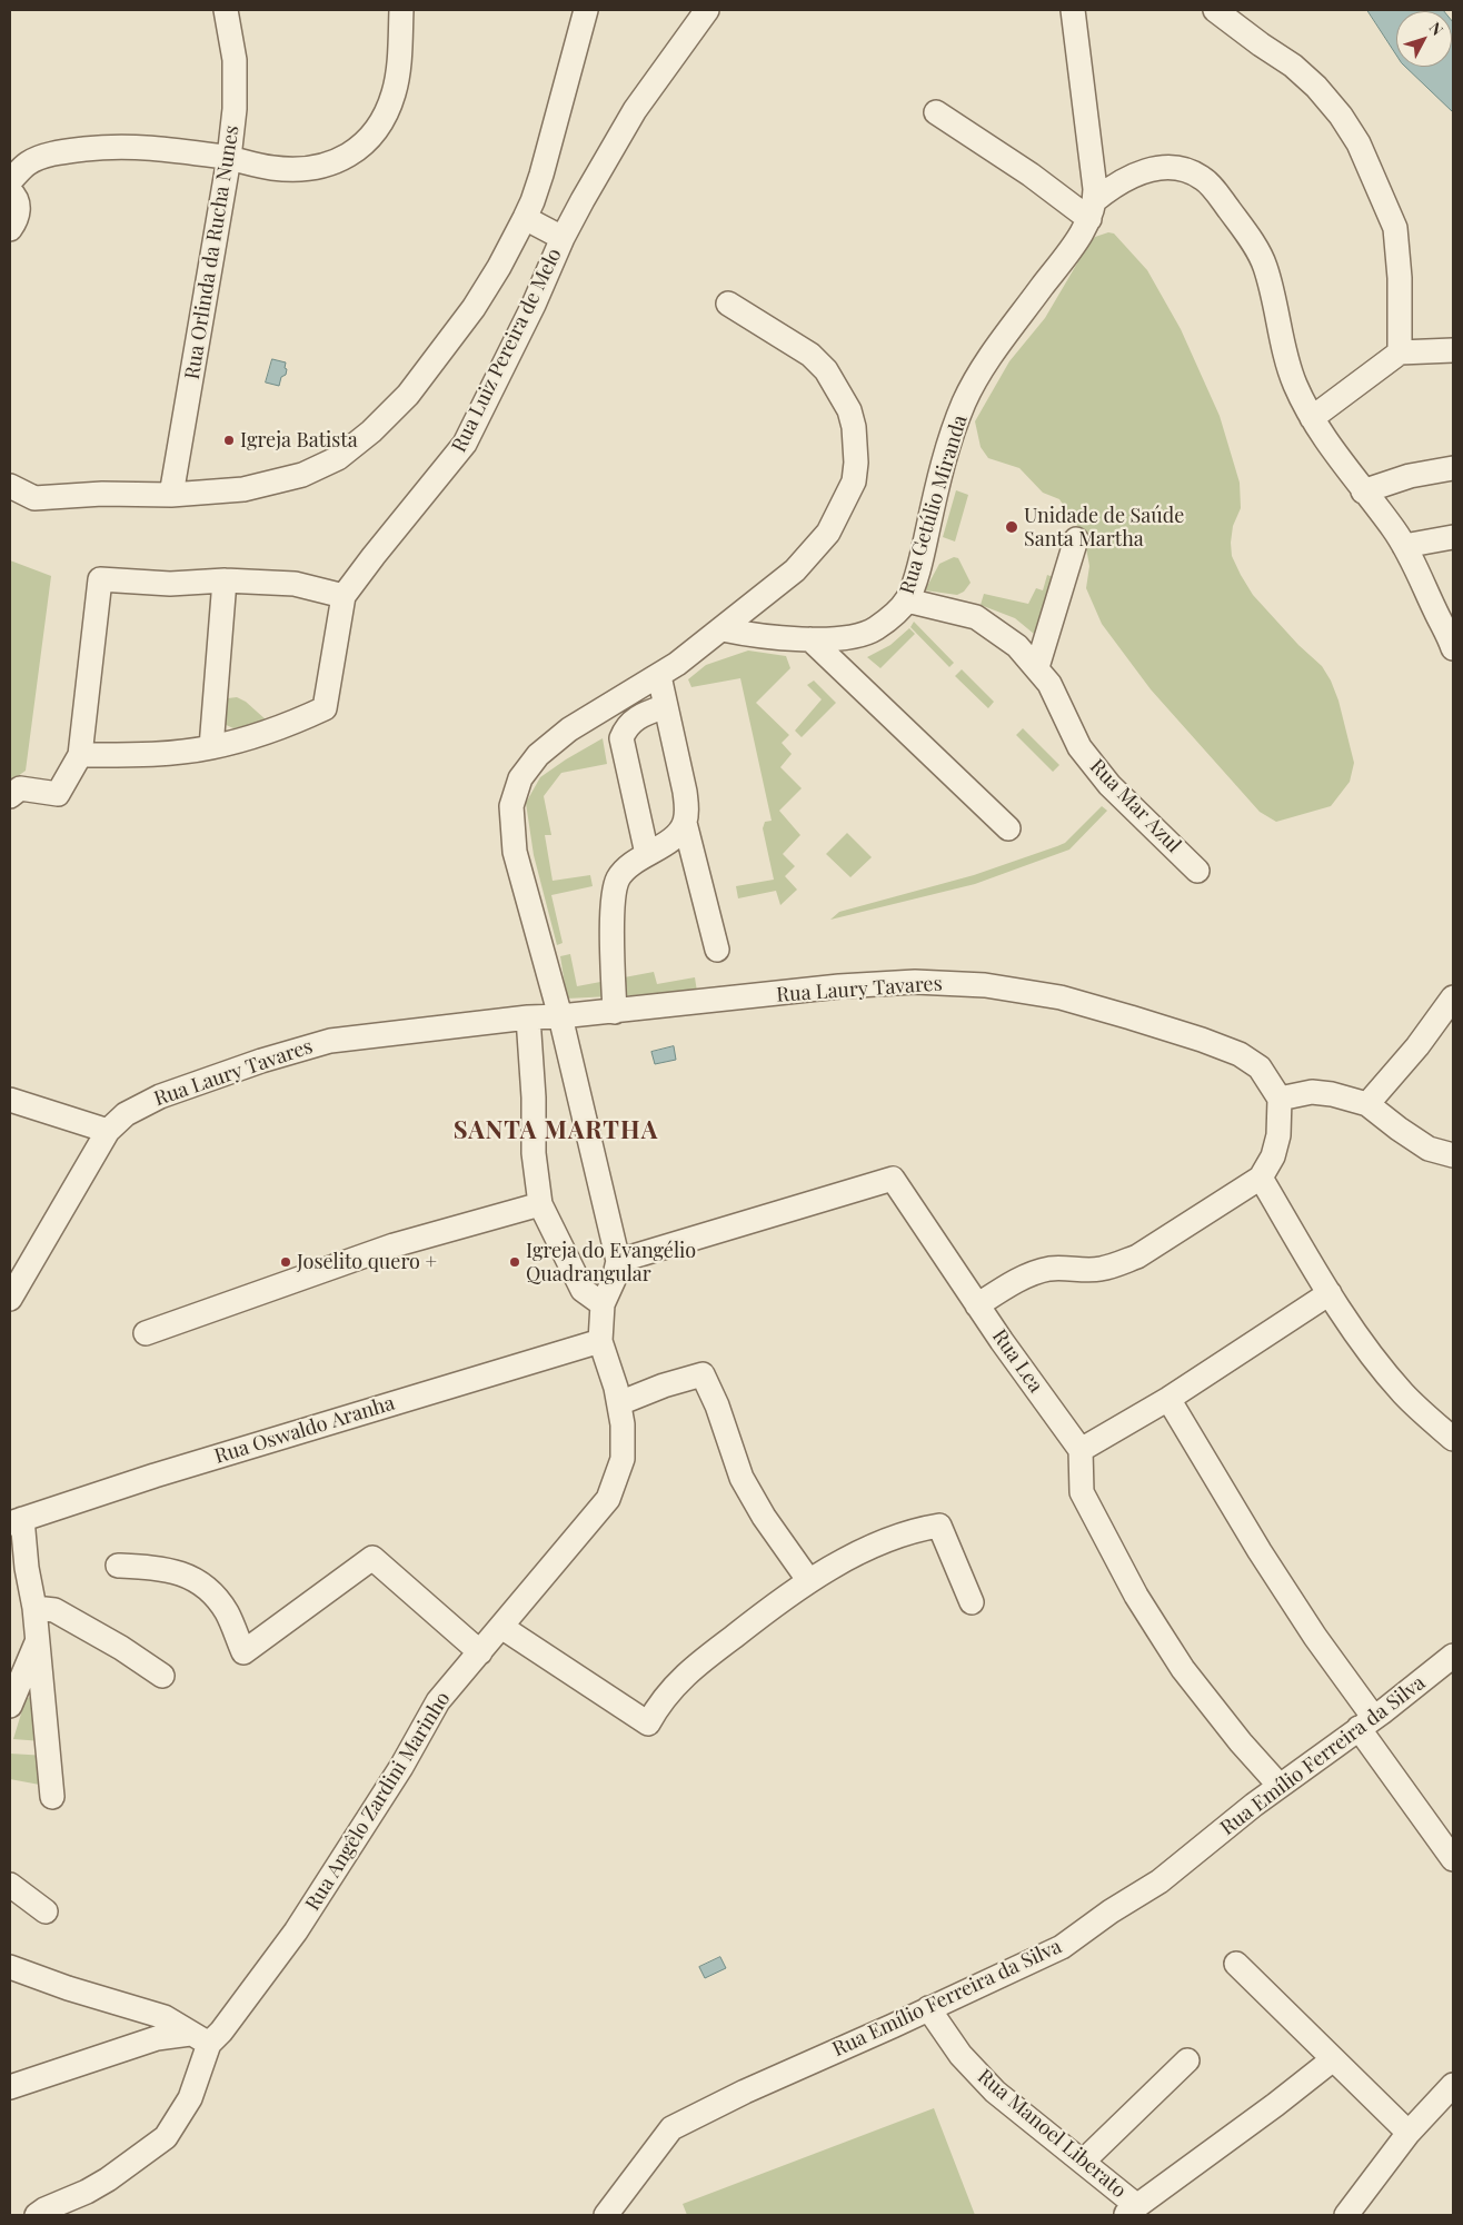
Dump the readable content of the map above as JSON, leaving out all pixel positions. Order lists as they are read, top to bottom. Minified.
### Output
{"streets":{"street":["Rua Orlinda da Rucha Nunes","Rua Luiz Pereira de Melo","Rua Getúlio Miranda","Rua Mar Azul","Rua Laury Tavares","Rua Lea","Rua Oswaldo Aranha","Rua Emílio Ferreira da Silva","Rua Angêlo Zardini Marinho","Rua Manoel Liberato"]},"crossings":[["Rua Getúlio Miranda","Rua Mar Azul"],["Rua Oswaldo Aranha","Rua Angêlo Zardini Marinho"],["Rua Emílio Ferreira da Silva","Rua Manoel Liberato"]],"districts":["SANTA MARTHA"],"places":["Igreja Batista","Unidade de Saúde Santa Martha","Joselito quero +","Igreja do Evangélio Quadrangular"],"north":"top right"}
